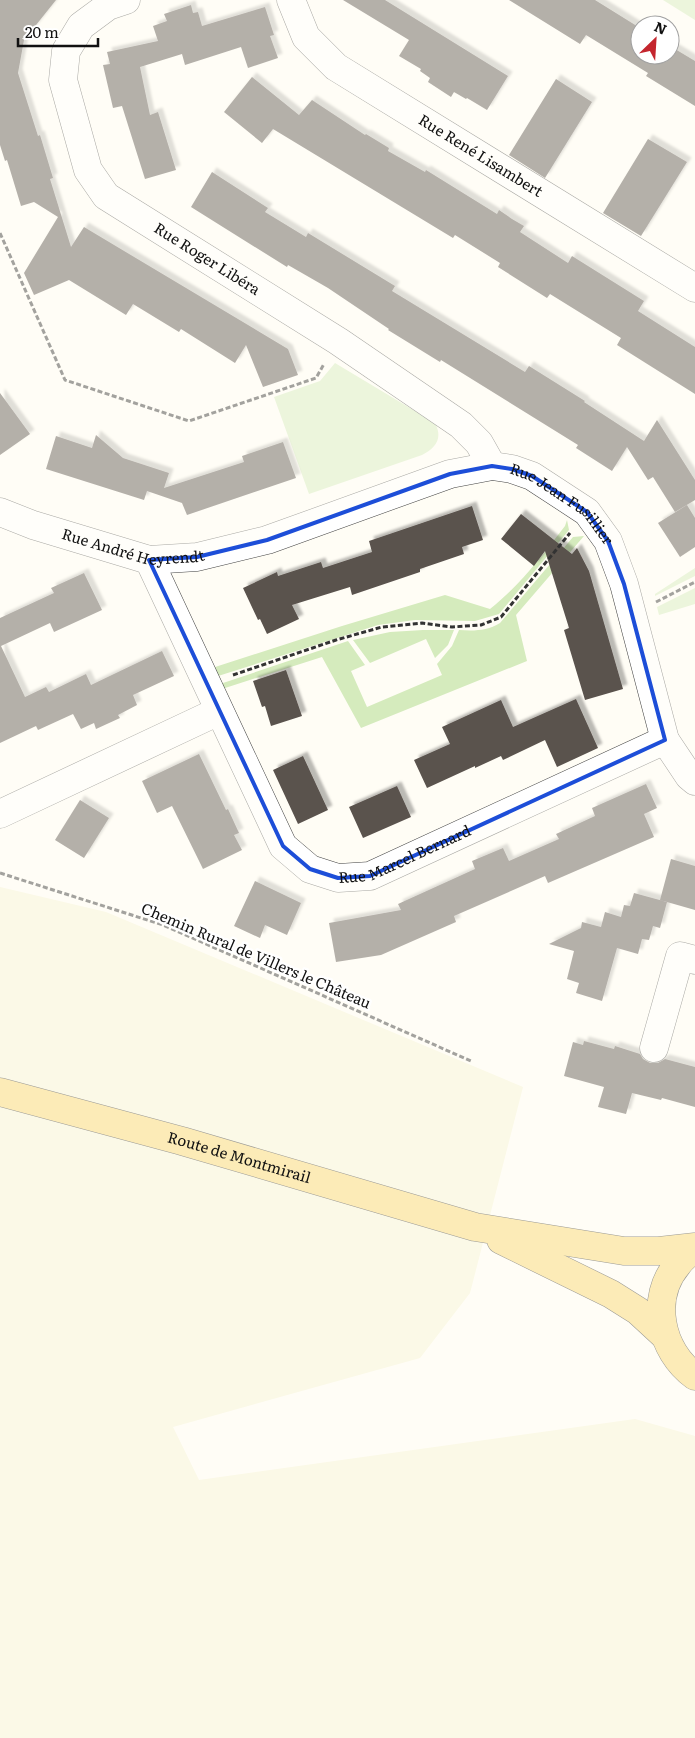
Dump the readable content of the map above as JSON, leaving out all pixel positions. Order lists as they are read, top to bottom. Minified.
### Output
{"streets":{"main road":["Route de Montmirail"],"street":["Rue René Lisambert","Rue Roger Libéra","Rue Jean Fusillier","Rue André Heyrendt","Rue Marcel Bernard"],"path":["Chemin Rural de Villers le Château"]},"crossings":[["Rue Roger Libéra","Rue Jean Fusillier"],["Rue Jean Fusillier","Rue André Heyrendt"],["Rue Jean Fusillier","Rue Marcel Bernard"],["Rue André Heyrendt","Rue Marcel Bernard"]],"scale_bar":"20 m","north":"top right"}
